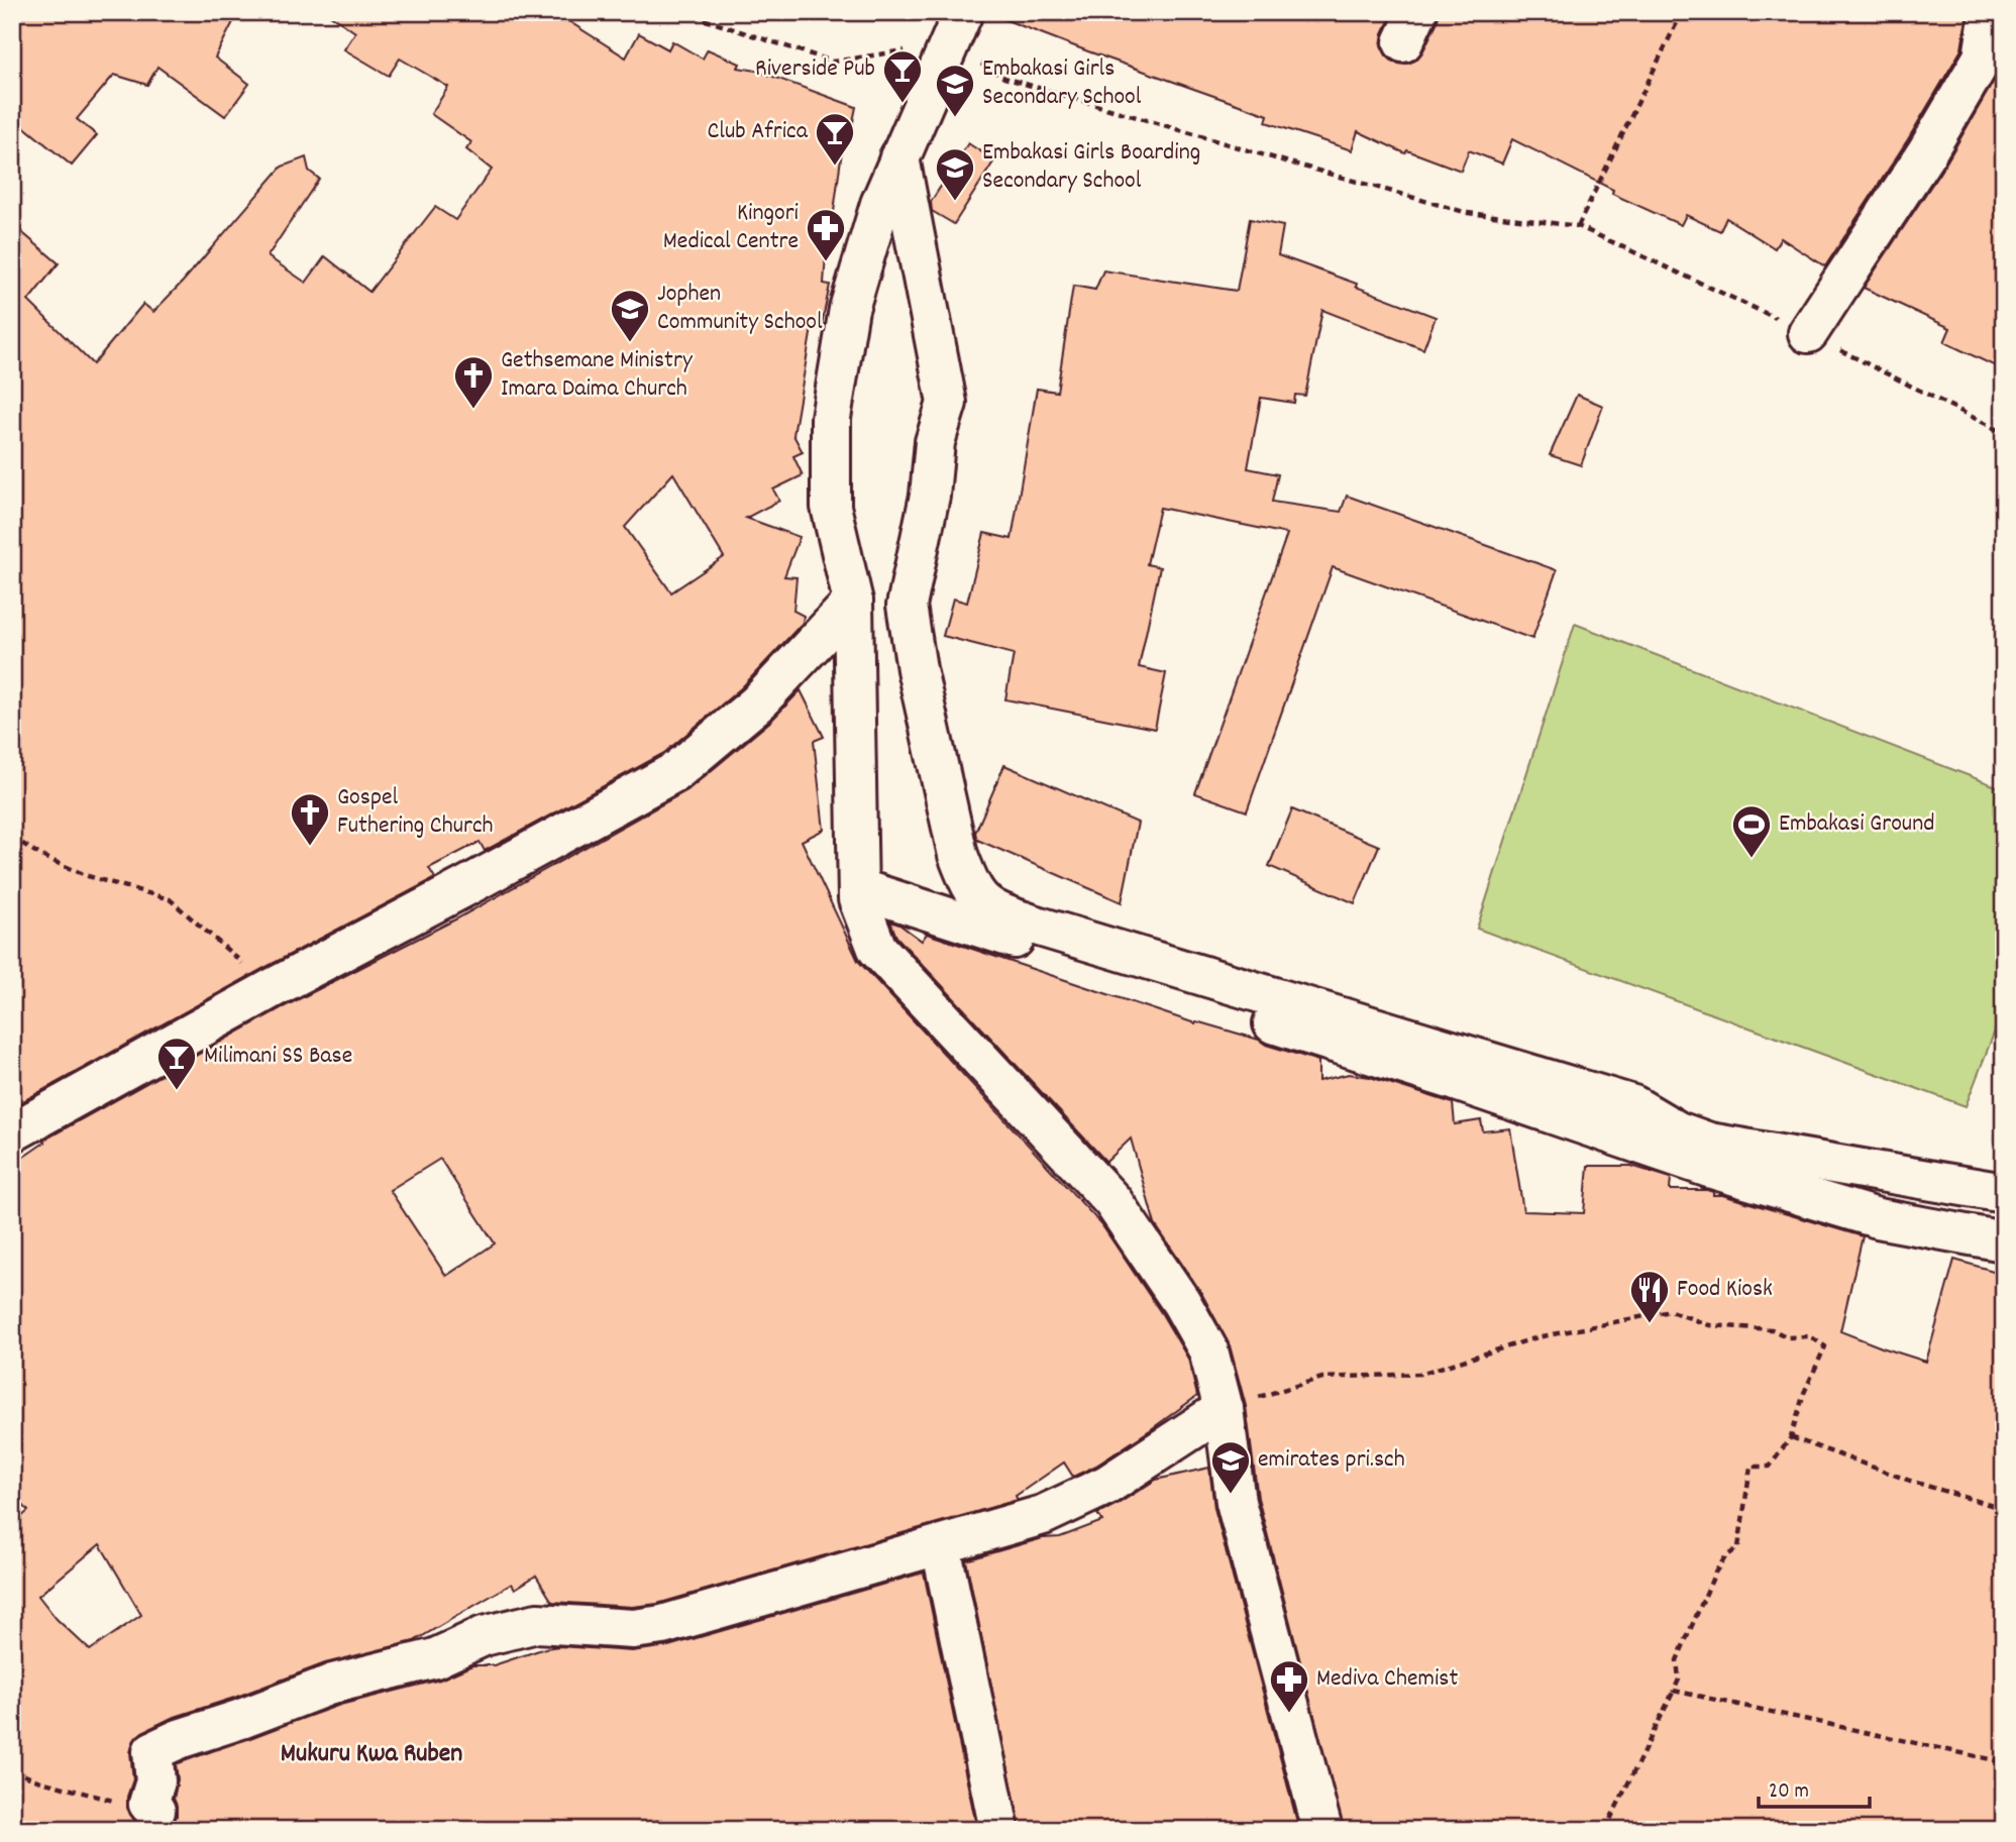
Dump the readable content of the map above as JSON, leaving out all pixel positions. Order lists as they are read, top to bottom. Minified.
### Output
{"districts":["Mukuru Kwa Ruben"],"places":{"bar":["Riverside Pub","Club Africa","Milimani SS Base"],"school or university":["Embakasi Girls Secondary School","Embakasi Girls Boarding Secondary School","Jophen Community School","emirates pri.sch"],"pharmacy":["Kingori Medical Centre","Mediva Chemist"],"church":["Gethsemane Ministry Imara Daima Church","Gospel Futhering Church"],"sports":["Embakasi Ground"],"restaurant":["Food Kiosk"]},"scale_bar":"20 m"}
